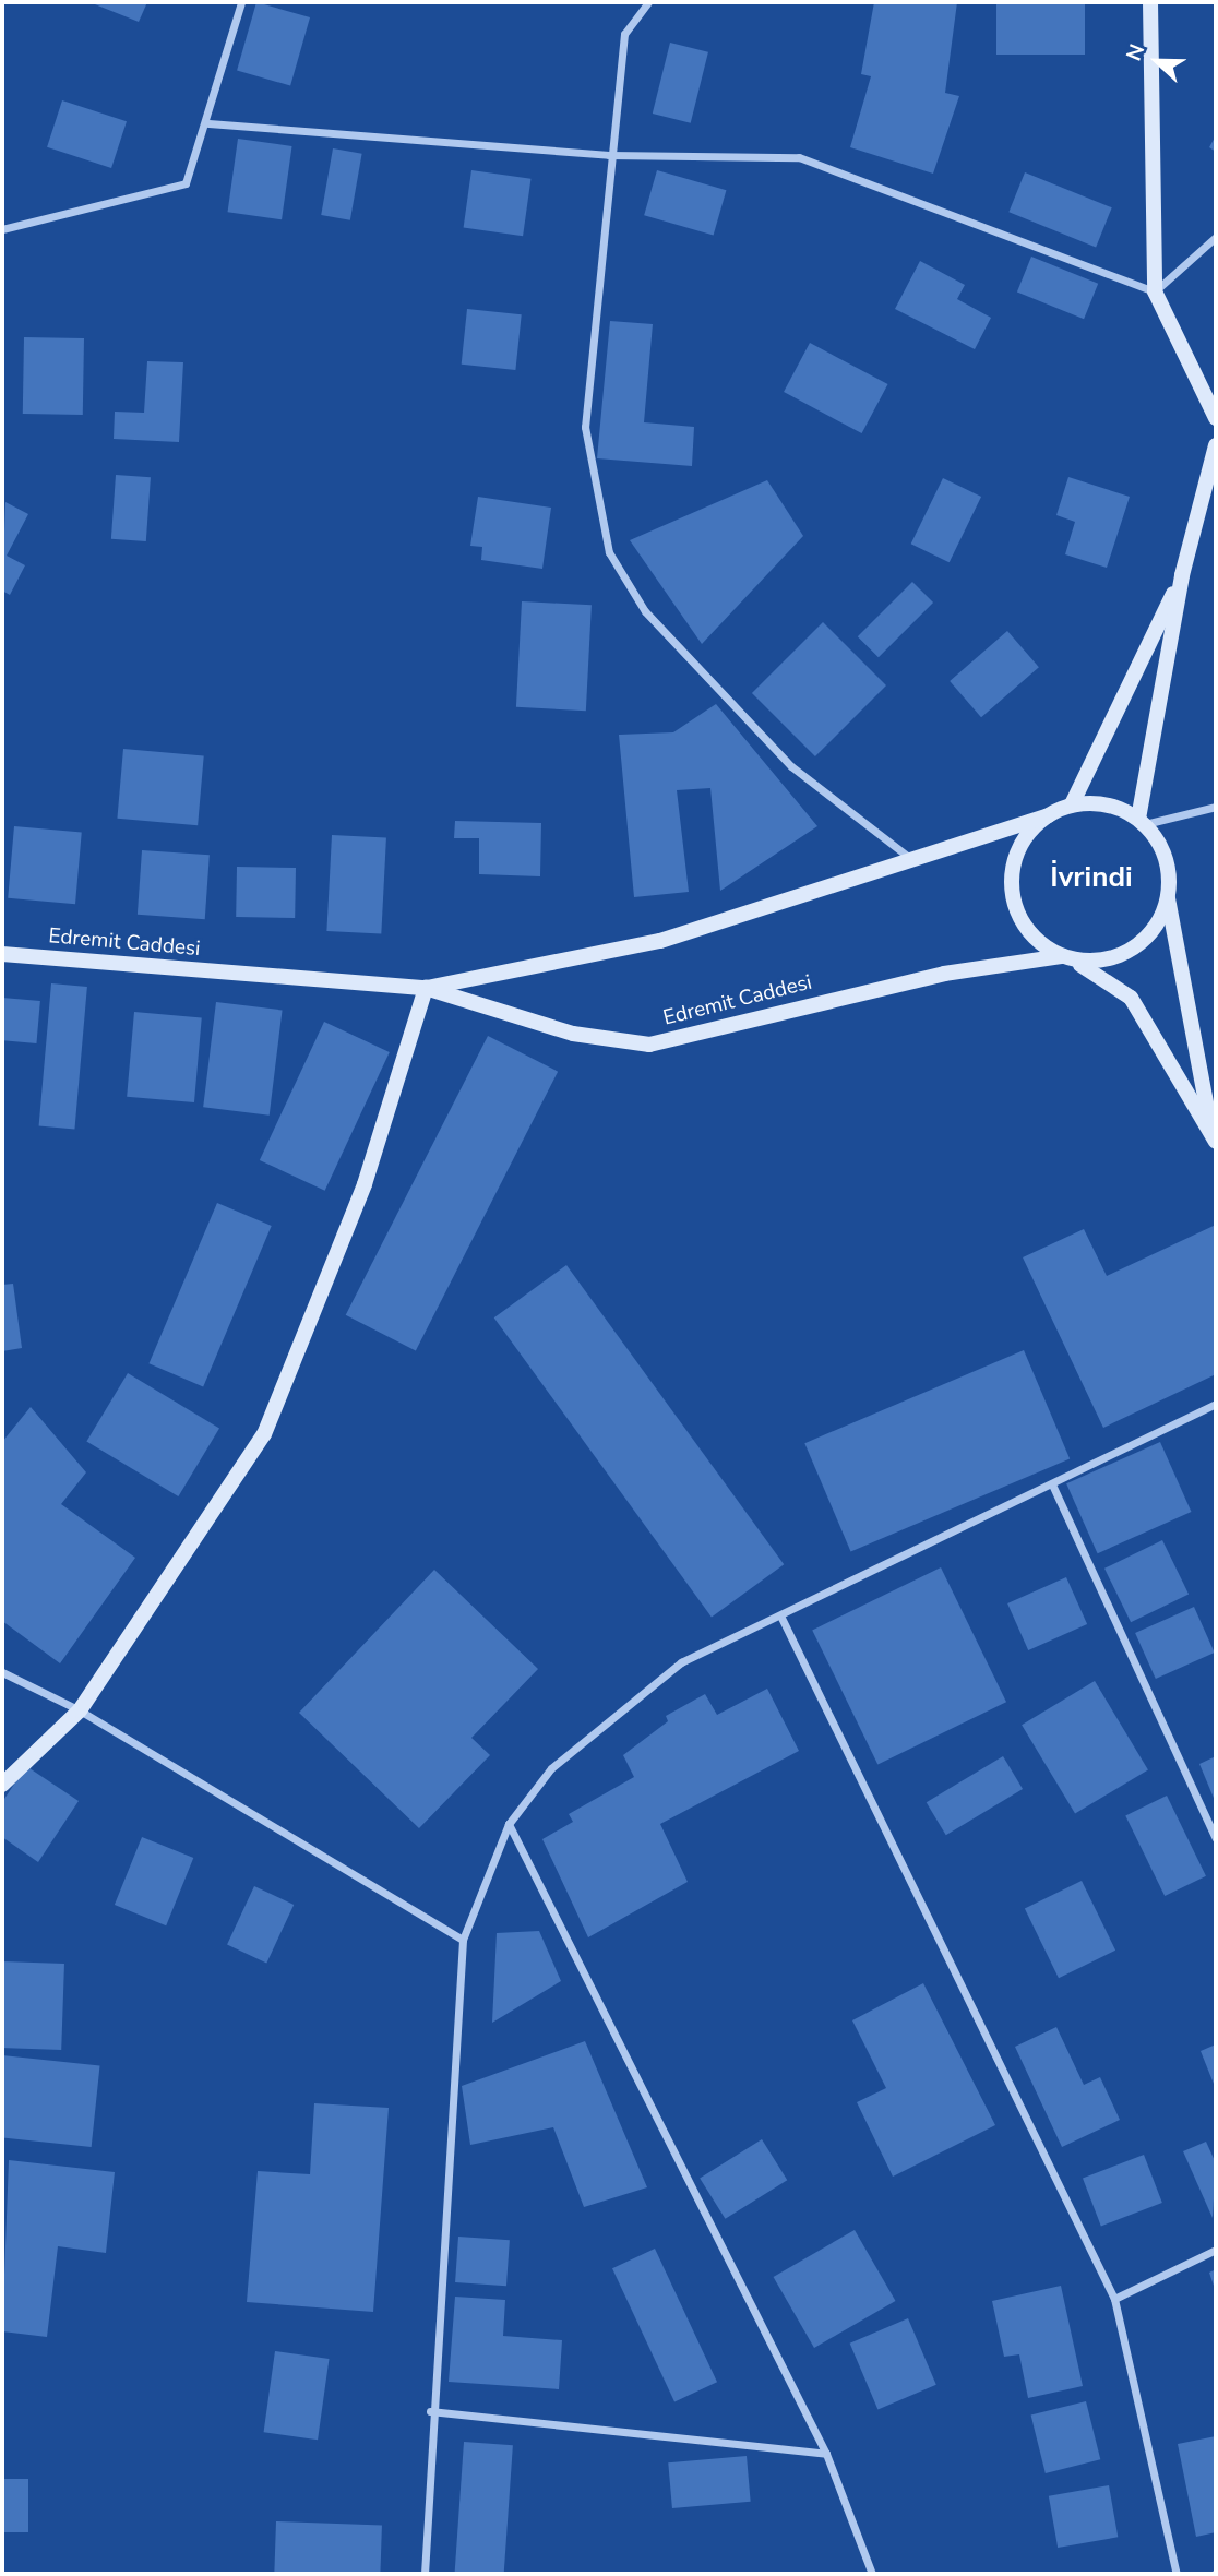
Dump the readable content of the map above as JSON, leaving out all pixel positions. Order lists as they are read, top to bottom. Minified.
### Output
{"streets":{"main road":["Edremit Caddesi"]},"districts":["İvrindi"],"north":"left"}
